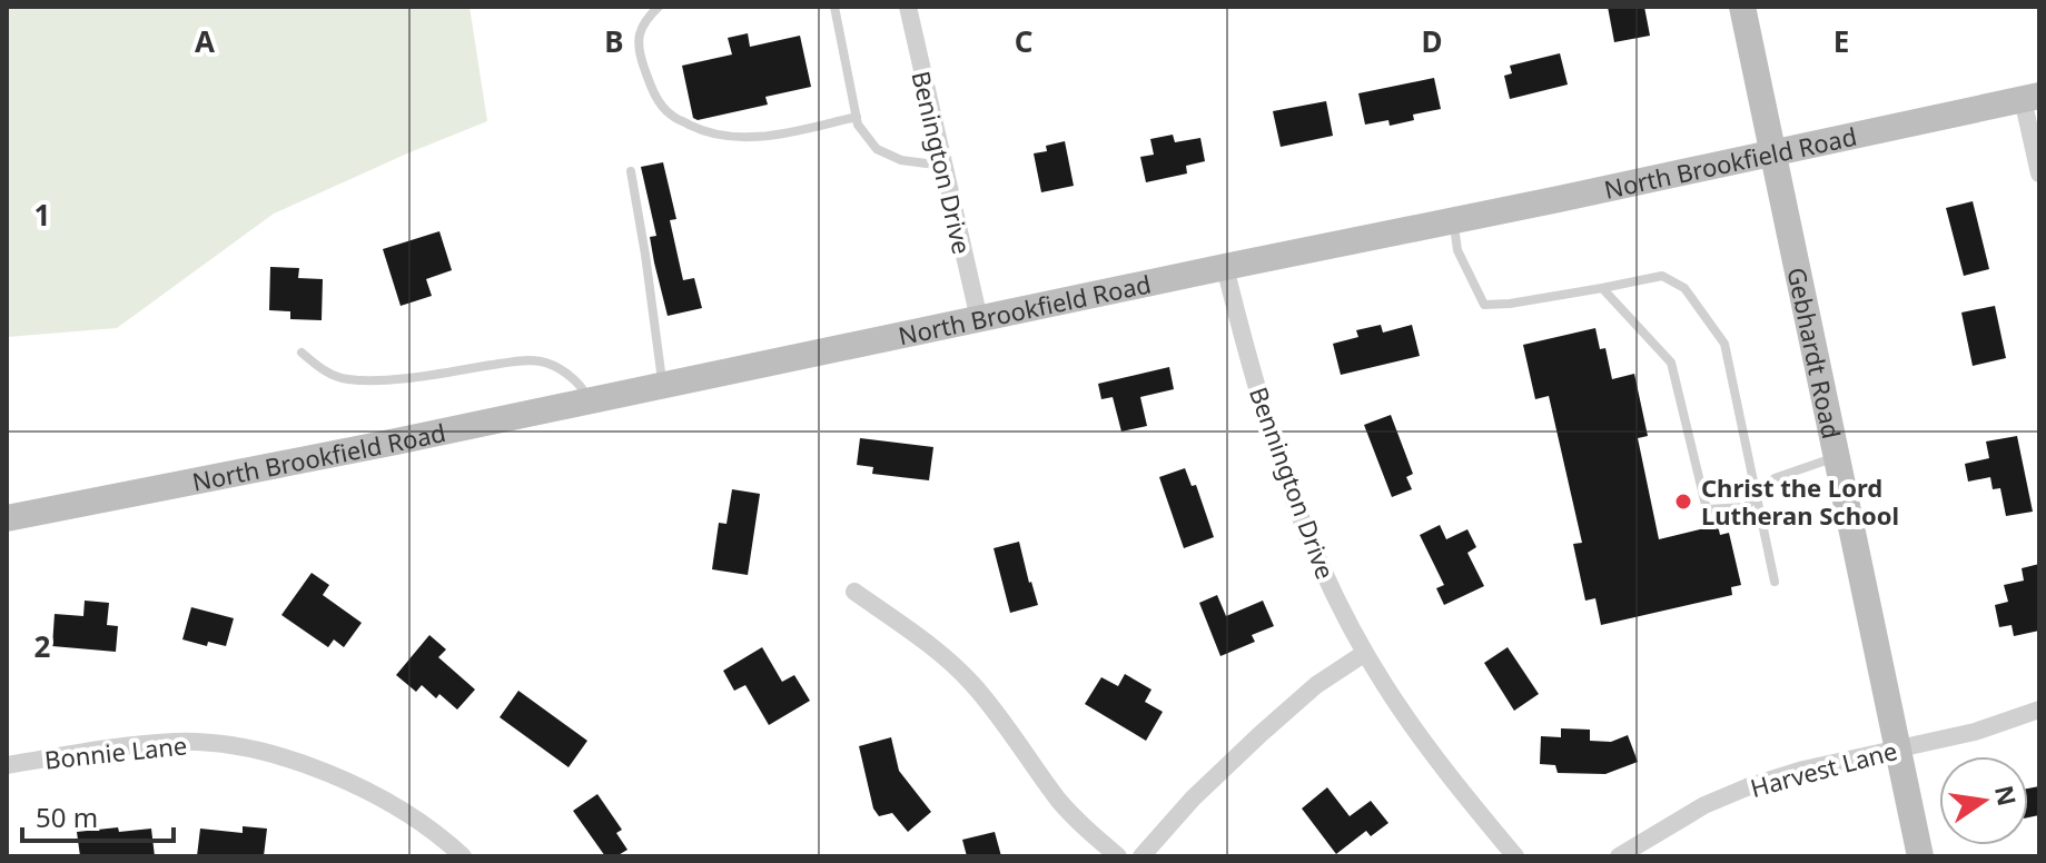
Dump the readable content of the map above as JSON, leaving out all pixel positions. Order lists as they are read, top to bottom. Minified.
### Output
{"streets":{"street":["Benington Drive","North Brookfield Road","Gebhardt Road","Bennington Drive","Bonnie Lane","Harvest Lane"]},"crossings":[["Benington Drive","North Brookfield Road"],["North Brookfield Road","Gebhardt Road"],["North Brookfield Road","Bennington Drive"],["Gebhardt Road","Harvest Lane"]],"places":["Christ the Lord Lutheran School"],"scale_bar":"50 m","north":"right","grid":{"columns":["A","B","C","D","E"],"rows":["1","2"]}}
